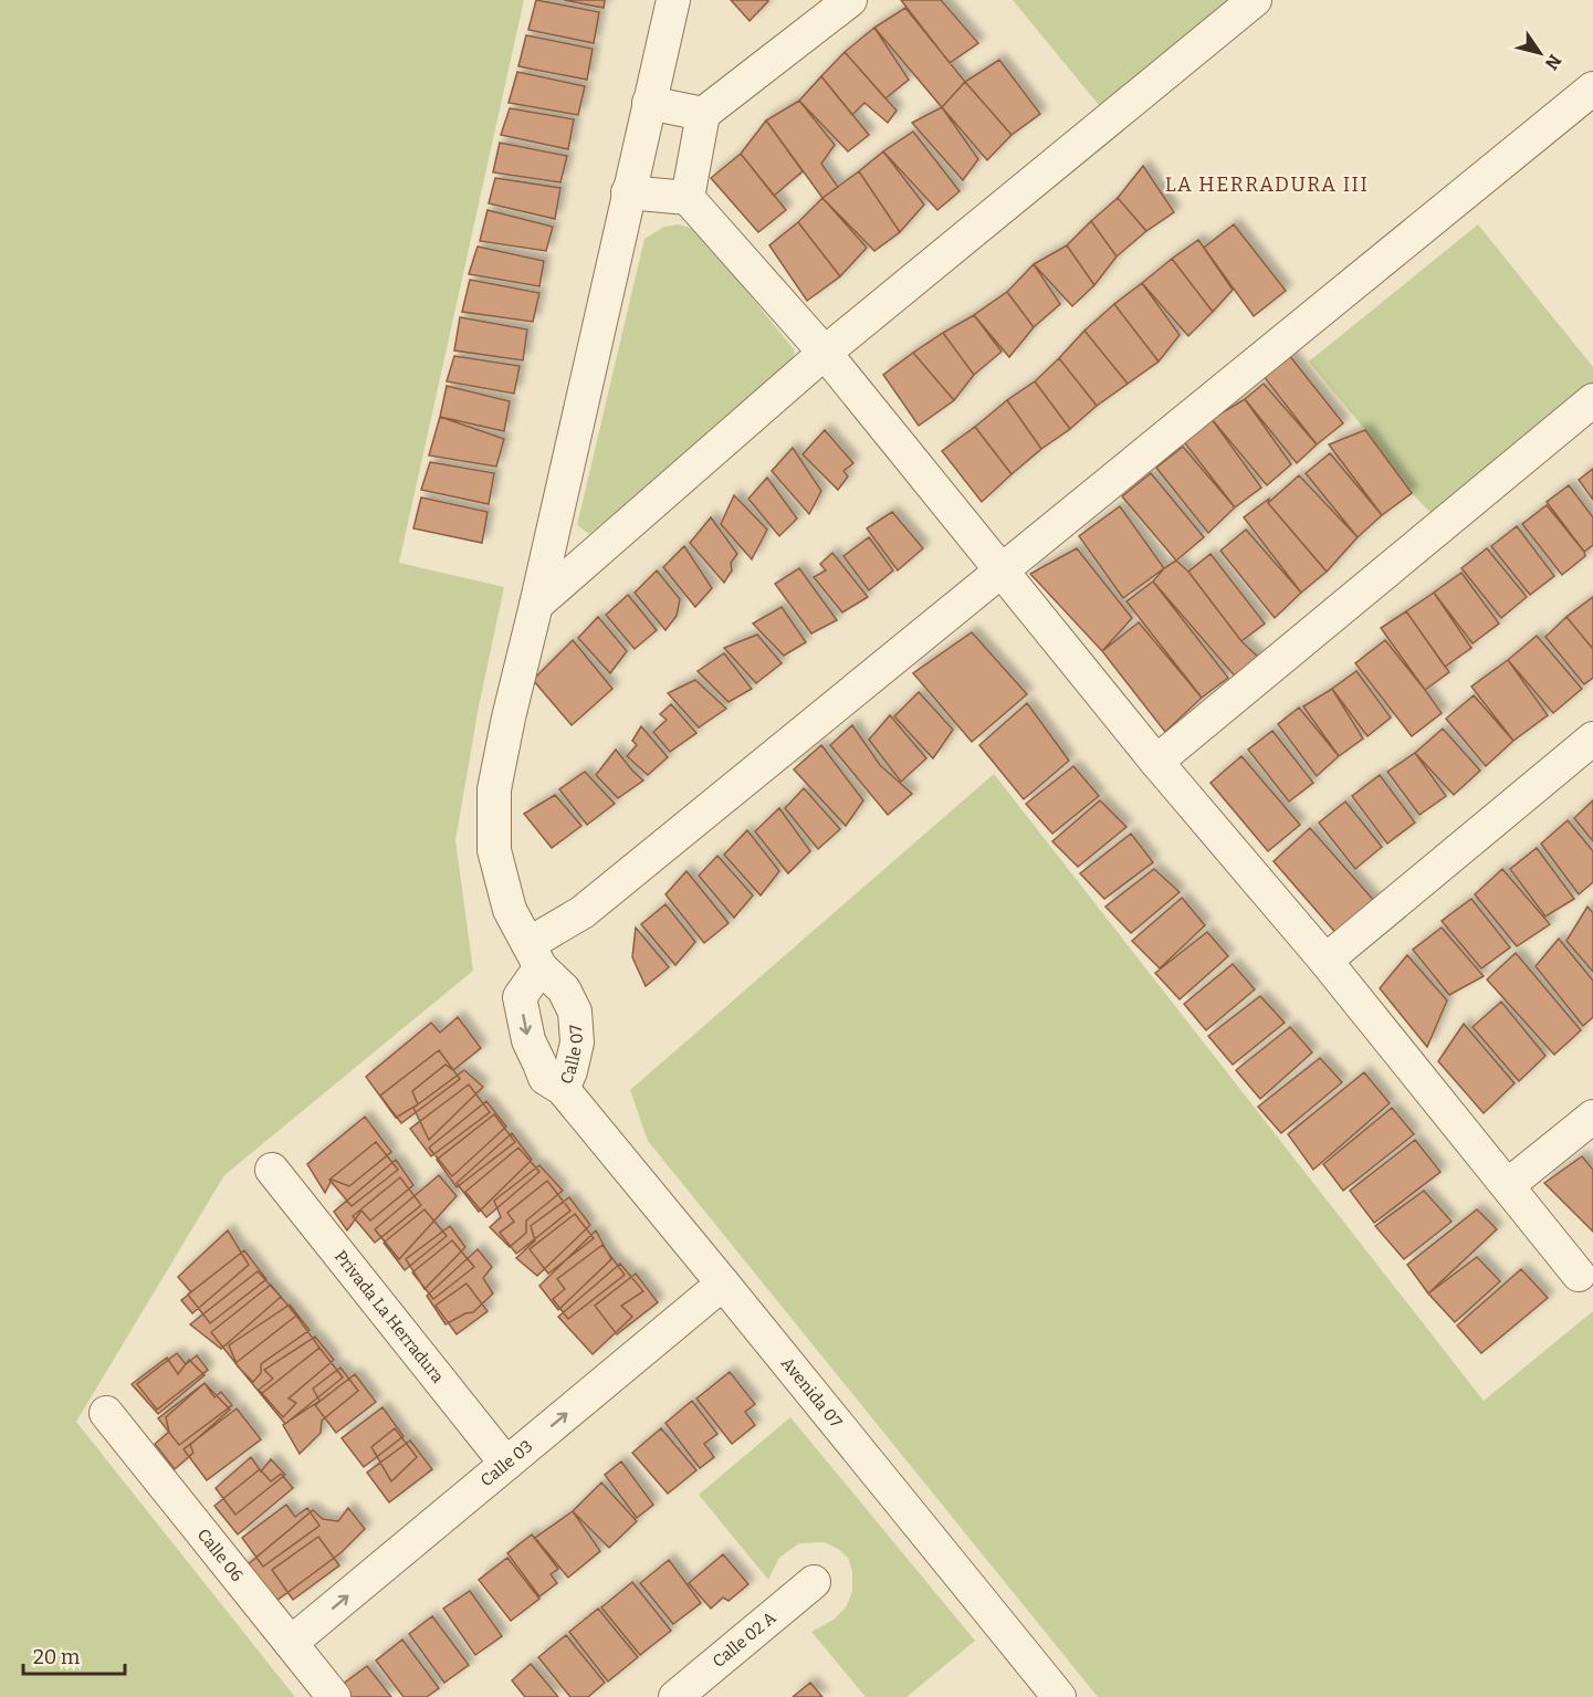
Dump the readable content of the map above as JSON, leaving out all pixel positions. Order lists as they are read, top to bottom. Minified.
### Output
{"streets":{"street":["Calle 07","Privada La Herradura","Avenida 07","Calle 03","Calle 06","Calle 02 A"]},"crossings":[["Calle 07","Avenida 07"],["Privada La Herradura","Calle 03"],["Avenida 07","Calle 03"],["Calle 03","Calle 06"]],"one_way":["Calle 03"],"districts":["LA HERRADURA III"],"scale_bar":"20 m","north":"bottom right"}
